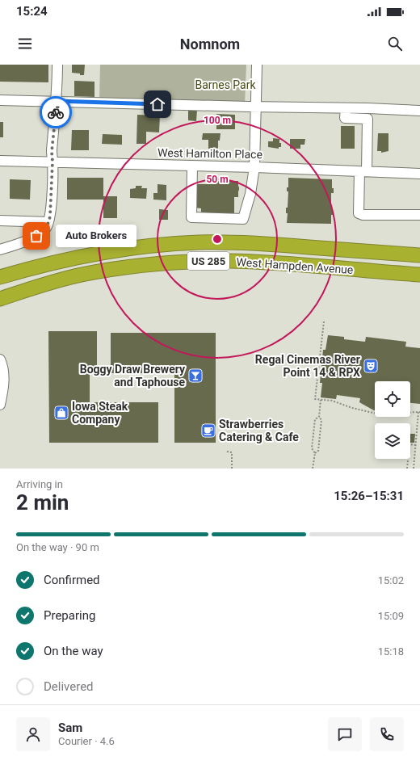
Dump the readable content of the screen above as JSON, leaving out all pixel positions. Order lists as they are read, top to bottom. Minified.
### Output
{"streets":{"highway":["US 285","West Hampden Avenue"],"street":["West Hamilton Place"]},"parks":["Barnes Park"],"places":{"other":["Auto Brokers"],"theatre":["Regal Cinemas River Point 14 & RPX"],"bar":["Boggy Draw Brewery and Taphouse"],"shop":["Iowa Steak Company"],"cafe":["Strawberries Catering & Cafe"]},"page":{"status":"15:24","header":"Nomnom","bubble":"Auto Brokers","heading":["2 min","Arriving in","15:26–15:31"],"panel":["Sam","Courier · 4.6"],"bar":"On the way · 90 m","list":[["Confirmed","15:02"],["Preparing","15:09"],["On the way","15:18"],"Delivered"]},"rings":["100 m","50 m"]}
